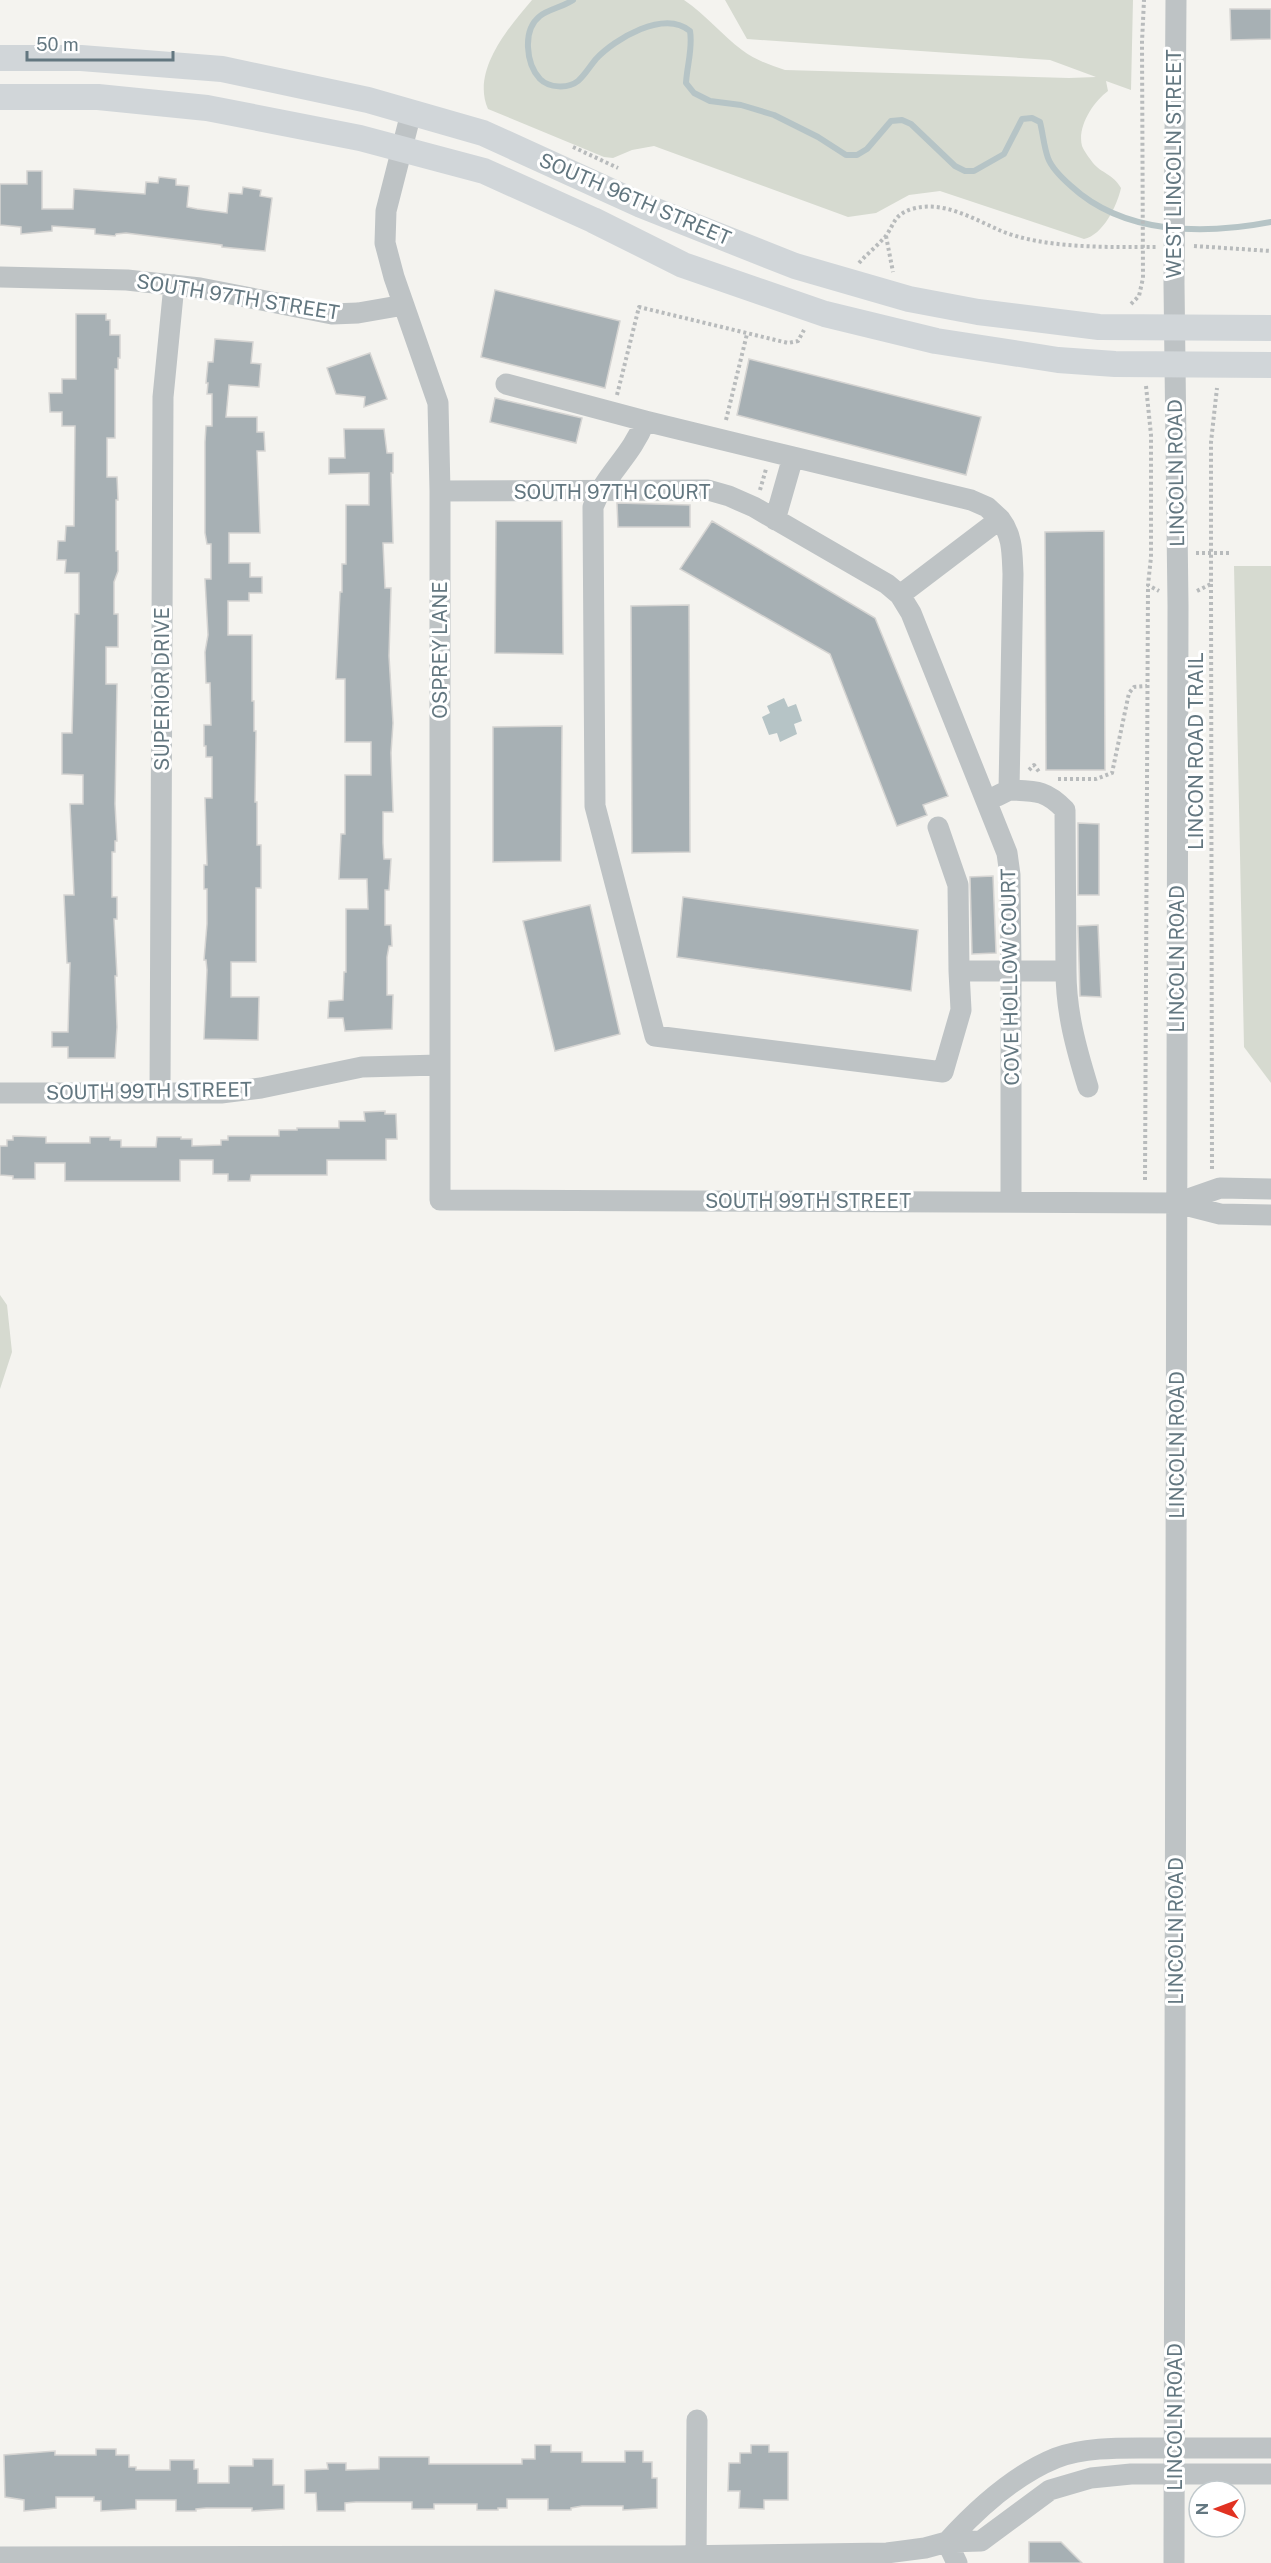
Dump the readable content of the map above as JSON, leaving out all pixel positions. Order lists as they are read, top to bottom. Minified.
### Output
{"streets":{"main road":["SOUTH 96TH STREET"],"street":["WEST LINCOLN STREET","SOUTH 97TH STREET","LINCOLN ROAD","SOUTH 97TH COURT","OSPREY LANE","SUPERIOR DRIVE","COVE HOLLOW COURT","SOUTH 99TH STREET"],"path":["LINCON ROAD TRAIL"]},"crossings":[["WEST LINCOLN STREET","SOUTH 96TH STREET"],["WEST LINCOLN STREET","LINCOLN ROAD"],["SOUTH 96TH STREET","LINCOLN ROAD"],["SOUTH 96TH STREET","OSPREY LANE"],["SOUTH 97TH STREET","OSPREY LANE"],["SOUTH 97TH STREET","SUPERIOR DRIVE"],["LINCOLN ROAD","SOUTH 99TH STREET"],["SOUTH 97TH COURT","OSPREY LANE"],["SOUTH 97TH COURT","COVE HOLLOW COURT"],["OSPREY LANE","SOUTH 99TH STREET"],["SUPERIOR DRIVE","SOUTH 99TH STREET"],["COVE HOLLOW COURT","SOUTH 99TH STREET"]],"scale_bar":"50 m","north":"left"}
